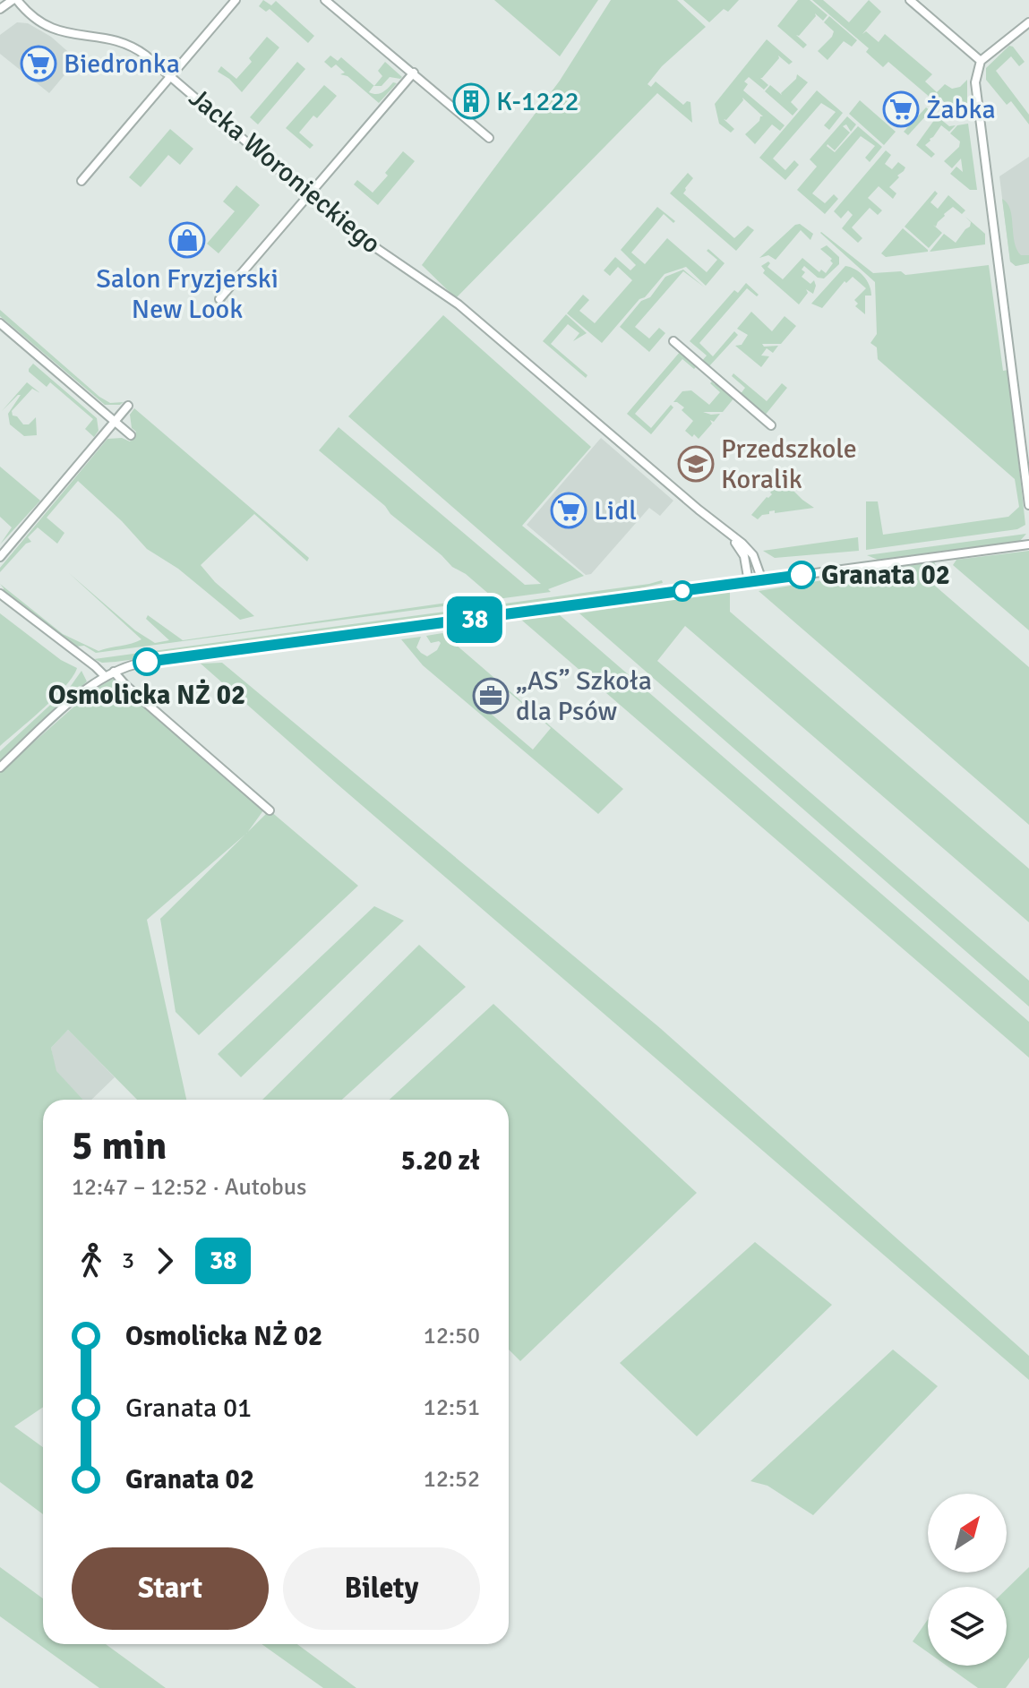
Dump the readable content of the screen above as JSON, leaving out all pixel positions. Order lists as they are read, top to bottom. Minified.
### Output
{"streets":{"street":["Jacka Woronieckiego"]},"places":{"supermarket":["Biedronka","Żabka","Lidl"],"building":["K-1222"],"shop":["Salon Fryzjerski New Look"],"school or university":["Przedszkole Koralik"],"other":["Granata 02","Osmolicka NŻ 02"],"office":["„AS” Szkoła dla Psów"]},"lines":["bus line 38"],"north":"top right","page":{"on_map":"38","heading":["5 min","12:47 – 12:52 · Autobus","5.20 zł"],"legs":["3","38"],"list":[{"name":"Osmolicka NŻ 02","value":"12:50"},{"name":"Granata 01","value":"12:51"},{"name":"Granata 02","value":"12:52"}],"buttons":["Start","Bilety"]}}
